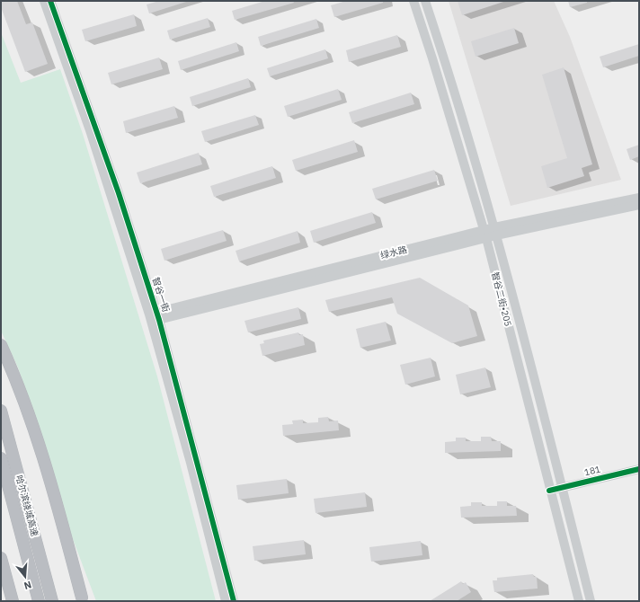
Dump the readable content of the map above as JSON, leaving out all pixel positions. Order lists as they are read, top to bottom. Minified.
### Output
{"streets":{"highway":["哈尔滨绕城高速"],"main road":["绿水路","智谷一街","智谷二街•205","181"]},"crossings":[["绿水路","智谷一街"],["绿水路","智谷二街•205"],["智谷二街•205","181"]],"north":"bottom"}
